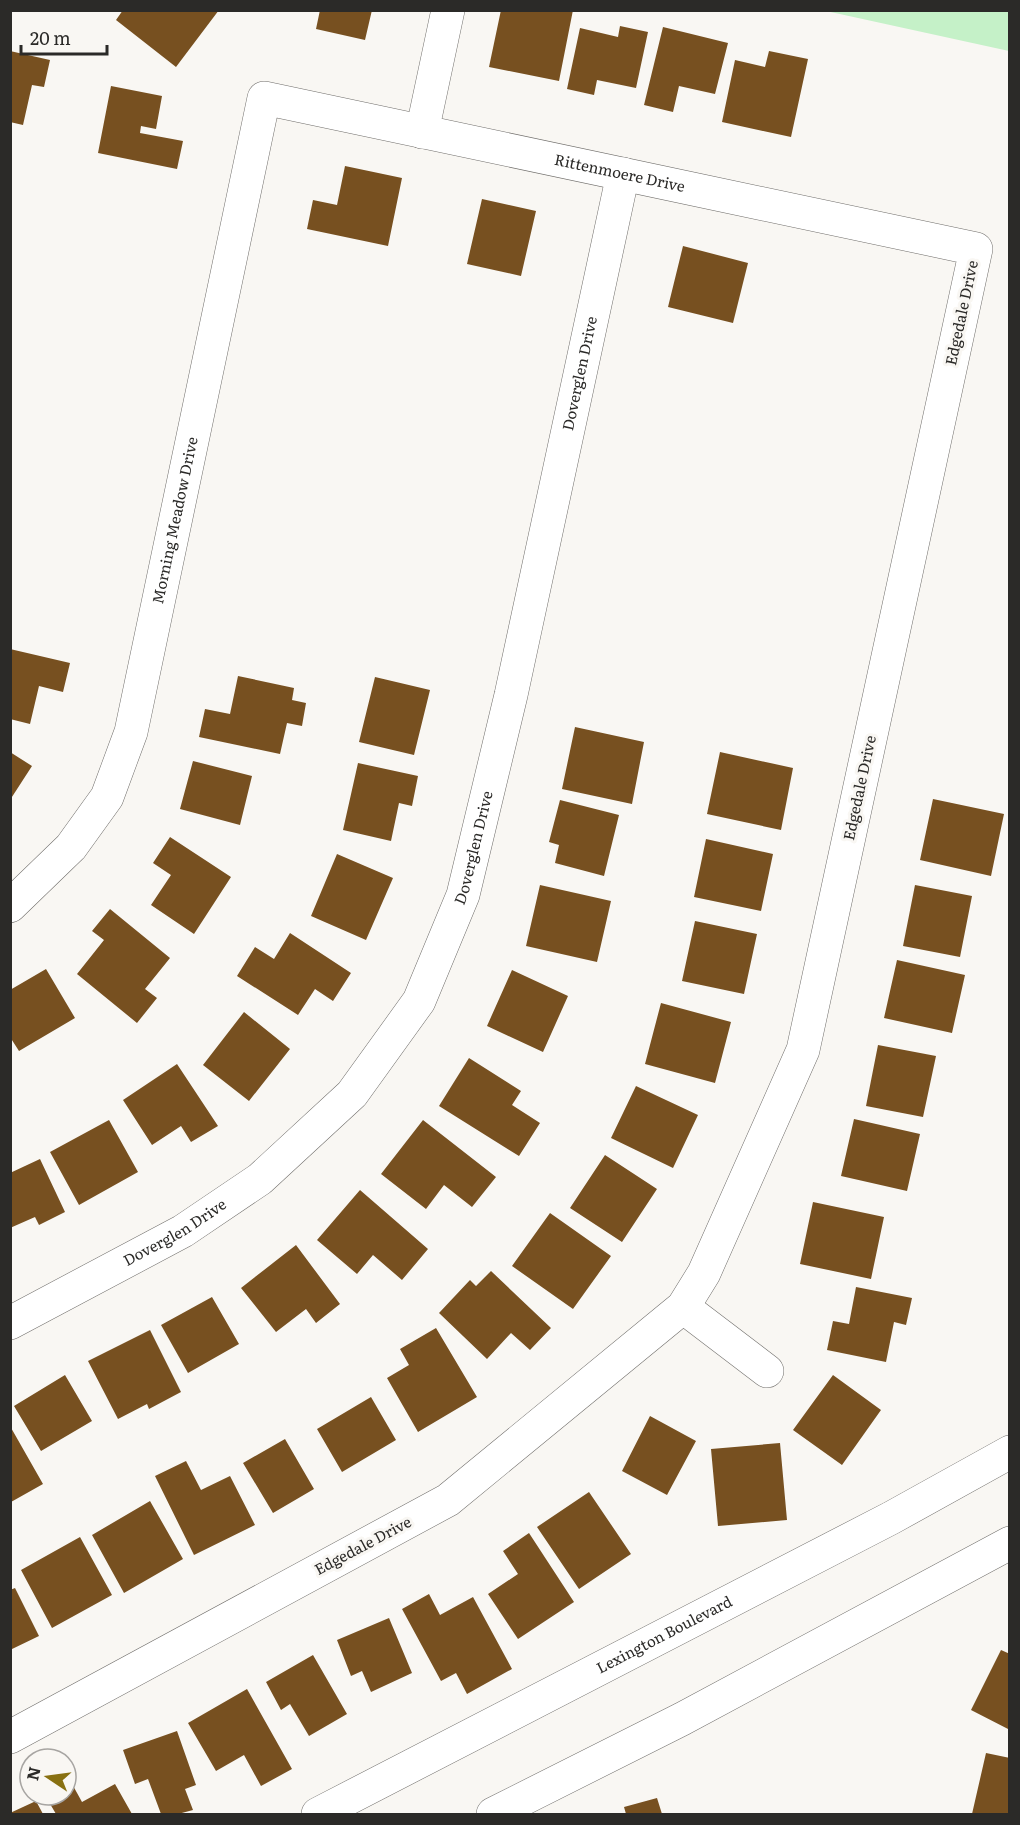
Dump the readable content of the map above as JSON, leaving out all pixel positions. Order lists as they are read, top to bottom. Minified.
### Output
{"streets":{"street":["Rittenmoere Drive","Edgedale Drive","Doverglen Drive","Morning Meadow Drive","Lexington Boulevard"]},"crossings":[["Rittenmoere Drive","Edgedale Drive"],["Rittenmoere Drive","Doverglen Drive"],["Rittenmoere Drive","Morning Meadow Drive"]],"scale_bar":"20 m","north":"left"}
